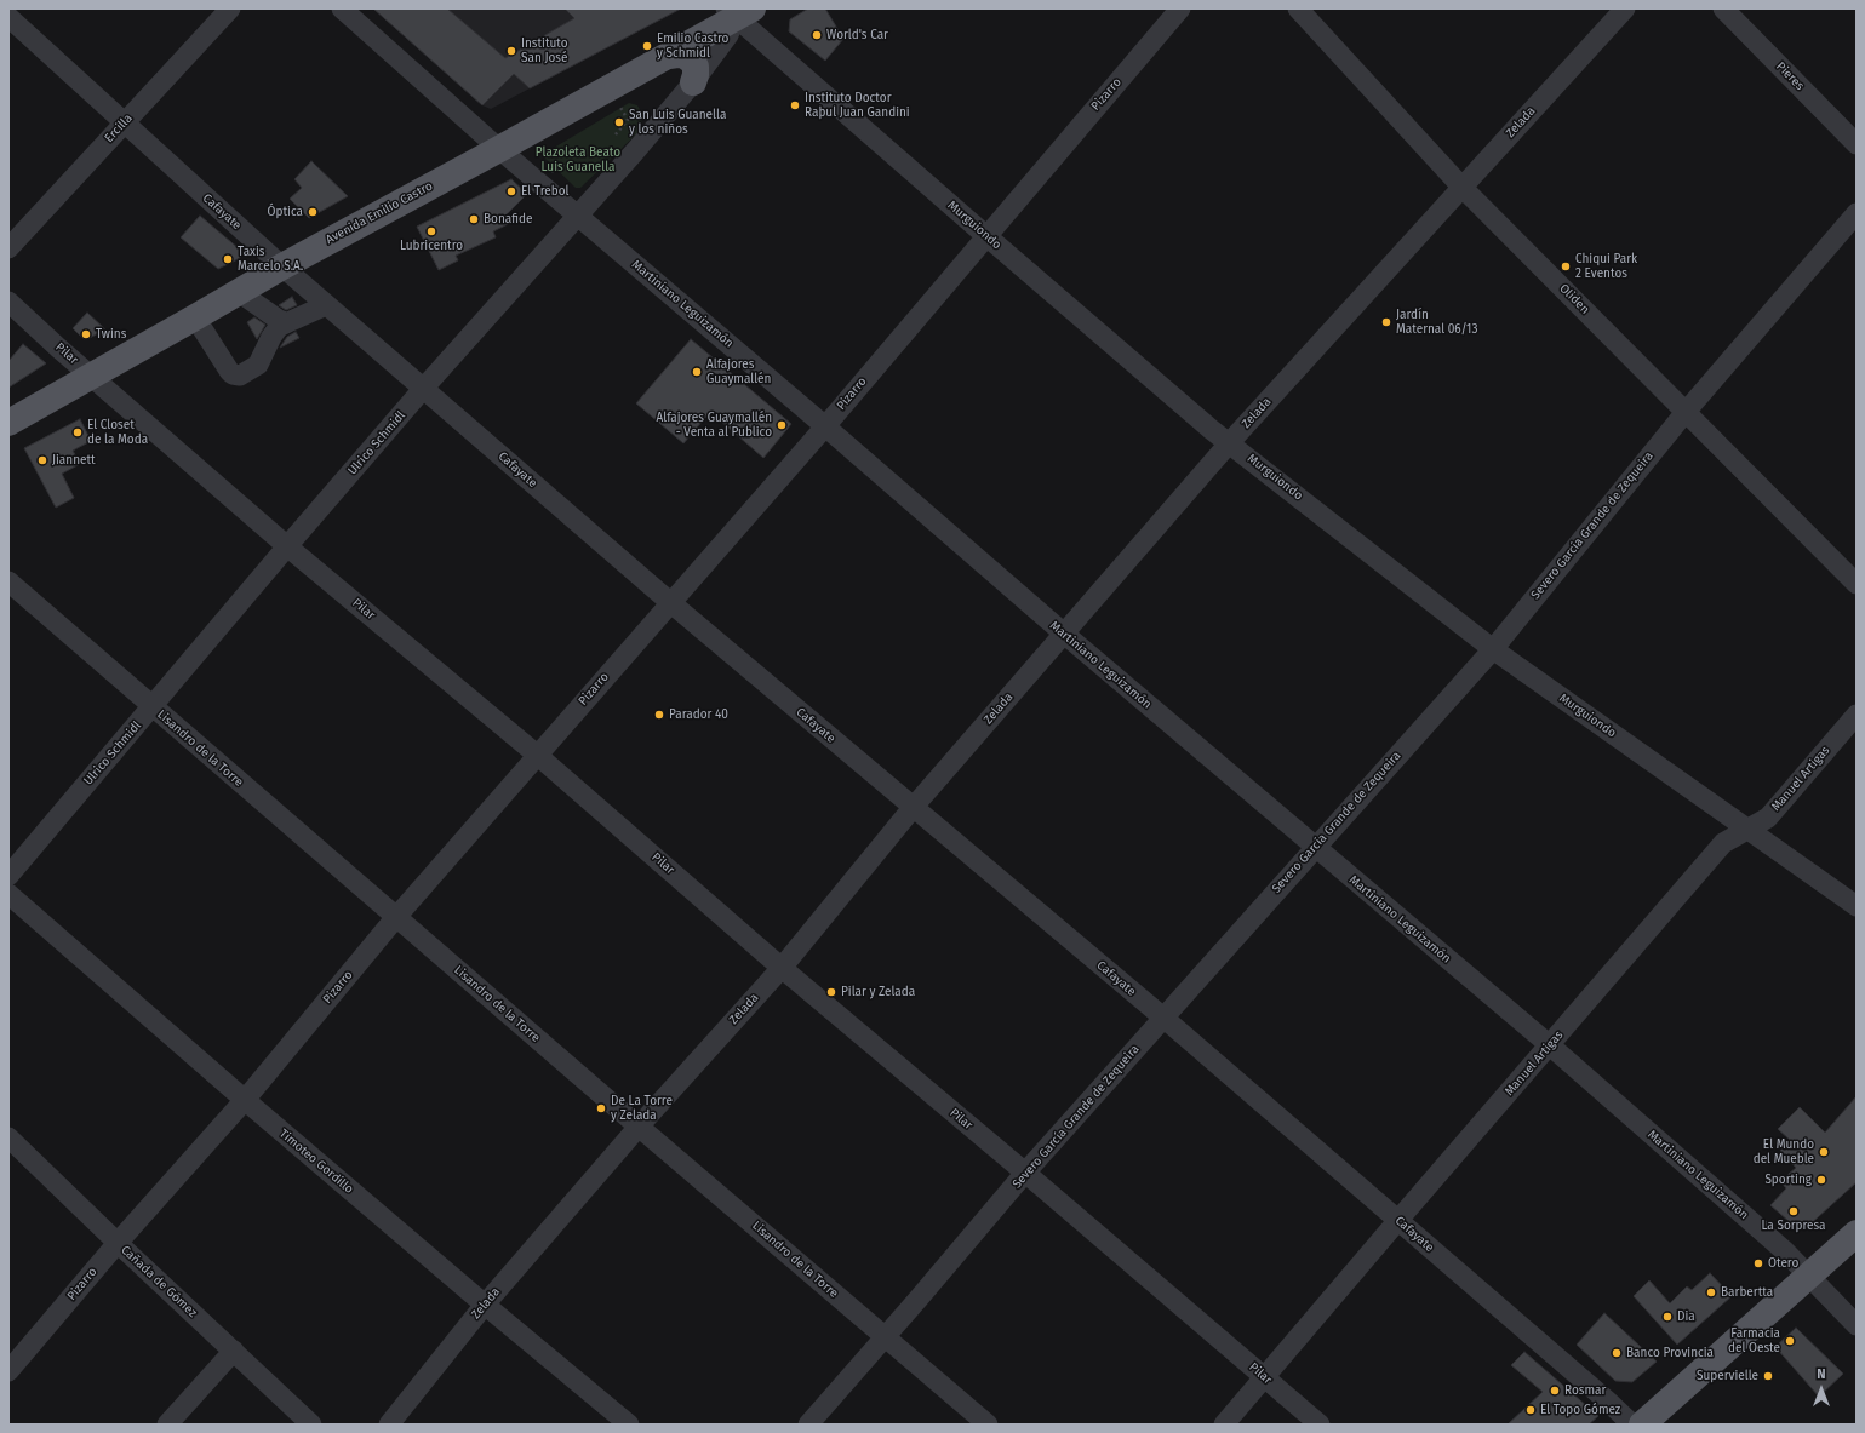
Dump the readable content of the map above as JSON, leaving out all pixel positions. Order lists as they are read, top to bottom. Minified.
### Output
{"streets":{"main road":["Avenida Emilio Castro"],"street":["Pieres","Pizarro","Zelada","Ercilla","Cafayate","Murguiondo","Oliden","Martiniano Leguizamón","Pilar","Ulrico Schmidl","Severo García Grande de Zequeira","Lisandro de la Torre","Manuel Artigas","Timoteo Gordillo","Cañada de Gómez"]},"crossings":[["Pizarro","Cafayate"],["Pizarro","Murguiondo"],["Pizarro","Martiniano Leguizamón"],["Pizarro","Pilar"],["Pizarro","Lisandro de la Torre"],["Pizarro","Timoteo Gordillo"],["Pizarro","Cañada de Gómez"],["Zelada","Cafayate"],["Zelada","Murguiondo"],["Zelada","Oliden"],["Zelada","Martiniano Leguizamón"],["Zelada","Pilar"],["Zelada","Lisandro de la Torre"],["Zelada","Timoteo Gordillo"],["Ercilla","Cafayate"],["Cafayate","Avenida Emilio Castro"],["Cafayate","Ulrico Schmidl"],["Cafayate","Severo García Grande de Zequeira"],["Cafayate","Manuel Artigas"],["Avenida Emilio Castro","Murguiondo"],["Avenida Emilio Castro","Martiniano Leguizamón"],["Avenida Emilio Castro","Pilar"],["Avenida Emilio Castro","Ulrico Schmidl"],["Murguiondo","Ulrico Schmidl"],["Murguiondo","Severo García Grande de Zequeira"],["Murguiondo","Manuel Artigas"],["Oliden","Severo García Grande de Zequeira"],["Martiniano Leguizamón","Ulrico Schmidl"],["Martiniano Leguizamón","Severo García Grande de Zequeira"],["Martiniano Leguizamón","Manuel Artigas"],["Pilar","Ulrico Schmidl"],["Pilar","Severo García Grande de Zequeira"],["Pilar","Manuel Artigas"],["Ulrico Schmidl","Lisandro de la Torre"],["Severo García Grande de Zequeira","Lisandro de la Torre"]],"parks":["Plazoleta Beato Luis Guanella"],"places":["World's Car","Emilio Castro y Schmidl","Instituto San José","Instituto Doctor Raþul Juan Gandini","San Luis Guanella y los niños","El Trebol","Óptica","Bonafide","Lubricentro","Taxis Marcelo S.A.","Chiqui Park 2 Eventos","Jardín Maternal 06/13","Twins","Alfajores Guaymallén","Alfajores Guaymallén - Venta al Publico","El Closet de la Moda","Jiannett","Parador 40","Pilar y Zelada","De La Torre y Zelada","El Mundo del Mueble","Sporting","La Sorpresa","Otero","Barbertta","Dia","Farmacia del Oeste","Banco Provincia","Supervielle","Rosmar","El Topo Gómez"],"north":"top"}
